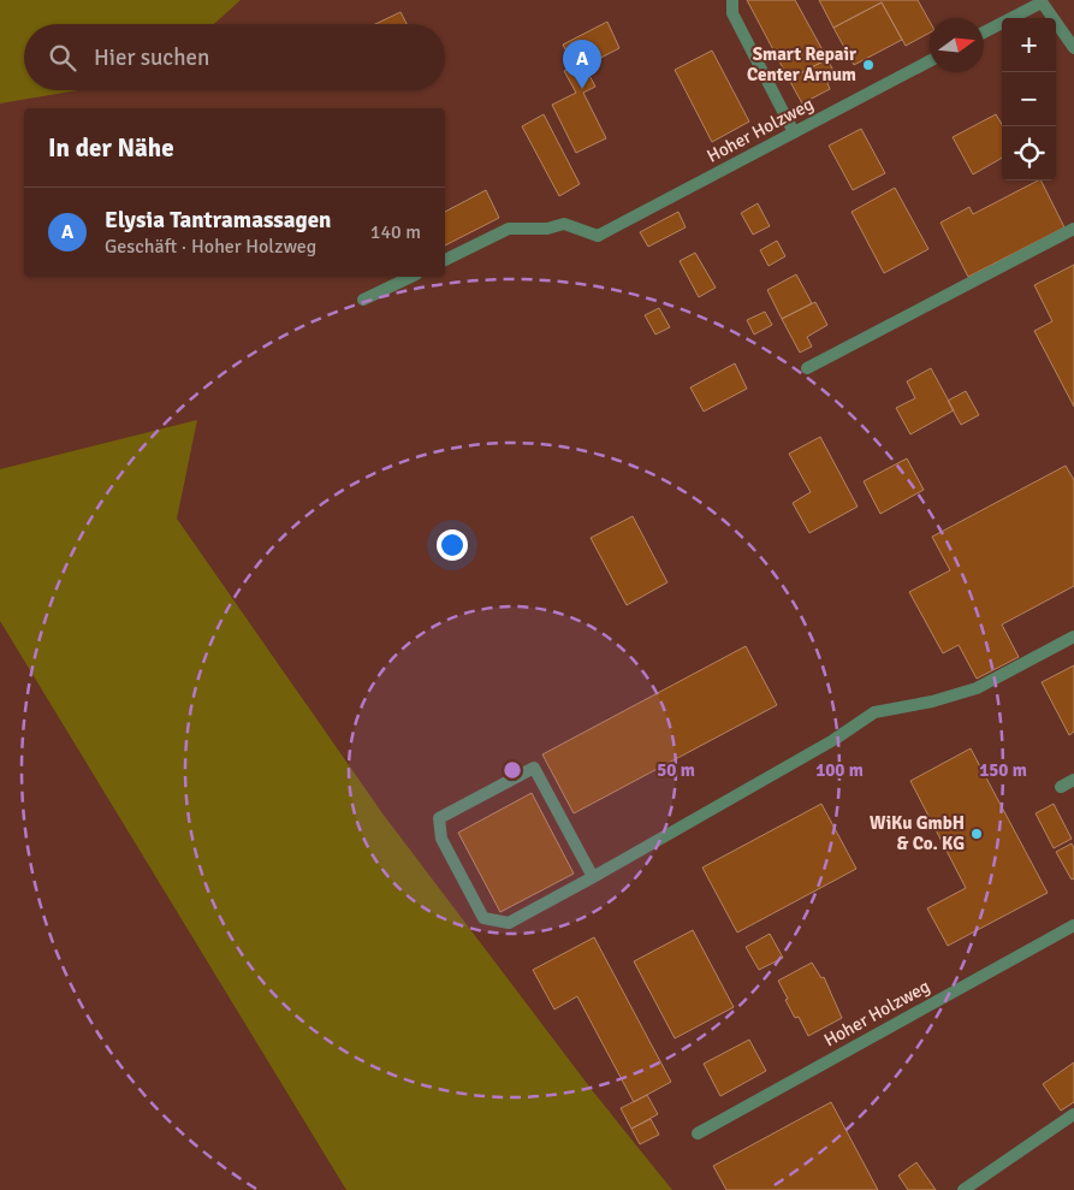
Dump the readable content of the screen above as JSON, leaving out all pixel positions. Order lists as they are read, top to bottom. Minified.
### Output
{"streets":{"street":["Hoher Holzweg"]},"places":["Smart Repair Center Arnum","WiKu GmbH & Co. KG"],"north":"right","page":{"map_buttons":["+","−"],"search":"Hier suchen","pins":"A","heading":"In der Nähe","list":[{"mark":"A","name":"Elysia Tantramassagen","note":"Geschäft · Hoher Holzweg","value":"140 m"}]},"rings":["50 m","100 m","150 m"]}
